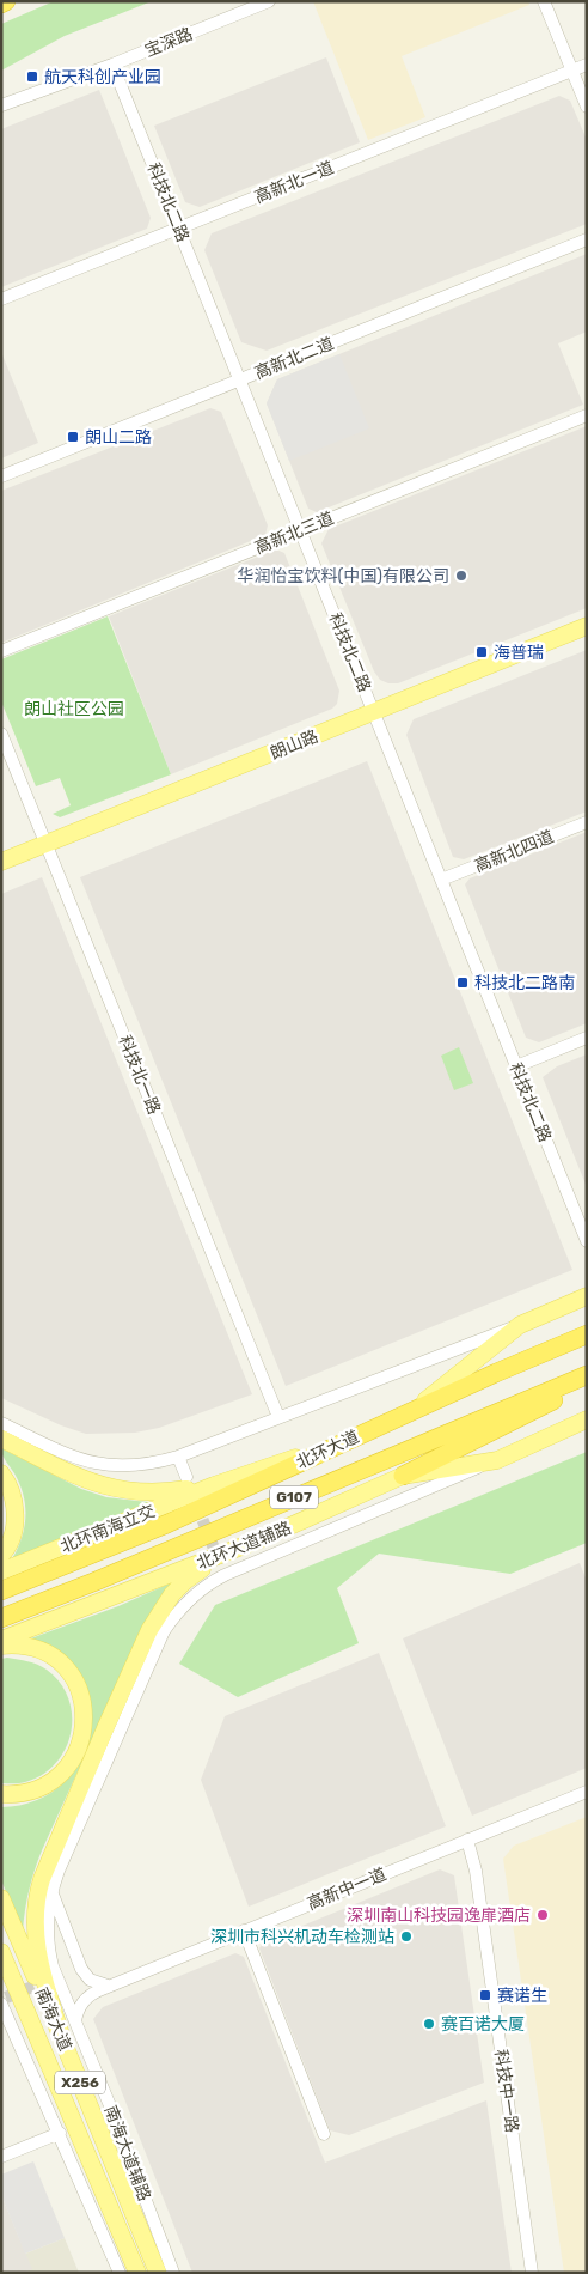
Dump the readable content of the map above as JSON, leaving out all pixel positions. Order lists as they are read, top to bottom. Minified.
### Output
{"streets":{"highway":["北环大道","G107"],"main road":["朗山路","北环南海立交","北环大道辅路","南海大道","X256"],"street":["宝深路","高新北一道","科技北二路","高新北二道","高新北三道","高新北四道","科技北一路","高新中一道","科技中一路","南海大道辅路"]},"crossings":[["宝深路","科技北二路"],["高新北一道","科技北二路"],["科技北二路","高新北二道"],["科技北二路","高新北三道"],["科技北二路","朗山路"],["科技北二路","高新北四道"],["朗山路","科技北一路"],["北环大道辅路","南海大道辅路"],["高新中一道","科技中一路"],["高新中一道","南海大道辅路"],["南海大道","南海大道辅路"]],"parks":["朗山社区公园"],"places":{"transit":["航天科创产业园","朗山二路","海普瑞","科技北二路南","赛诺生"],"other":["华润怡宝饮料(中国)有限公司","深圳南山科技园逸扉酒店","深圳市科兴机动车检测站","赛百诺大厦"]}}
